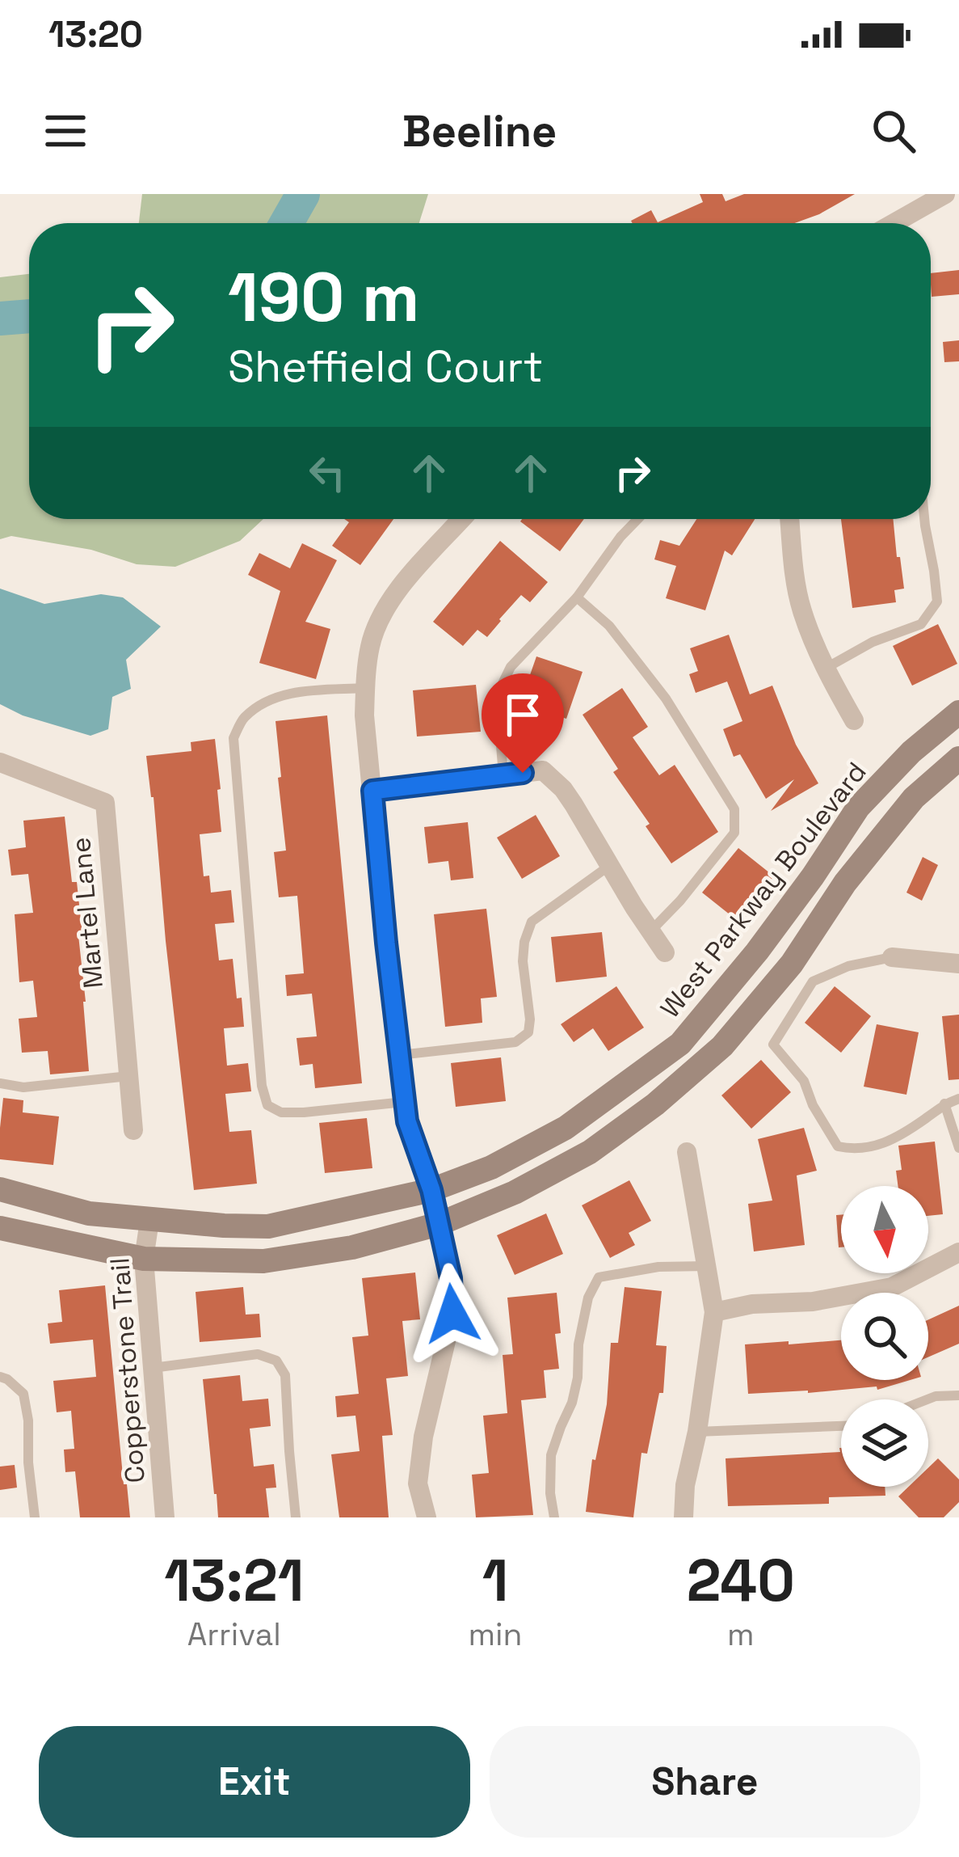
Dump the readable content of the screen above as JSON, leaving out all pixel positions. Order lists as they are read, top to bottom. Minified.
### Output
{"streets":{"street":["West Parkway Boulevard","Martel Lane","Copperstone Trail"]},"crossings":[["West Parkway Boulevard","Copperstone Trail"]],"north":"bottom","page":{"status":"13:20","header":"Beeline","turn":["190 m","Sheffield Court"],"eta":["13:21","Arrival","1","min","240","m"],"buttons":["Exit","Share"]}}
